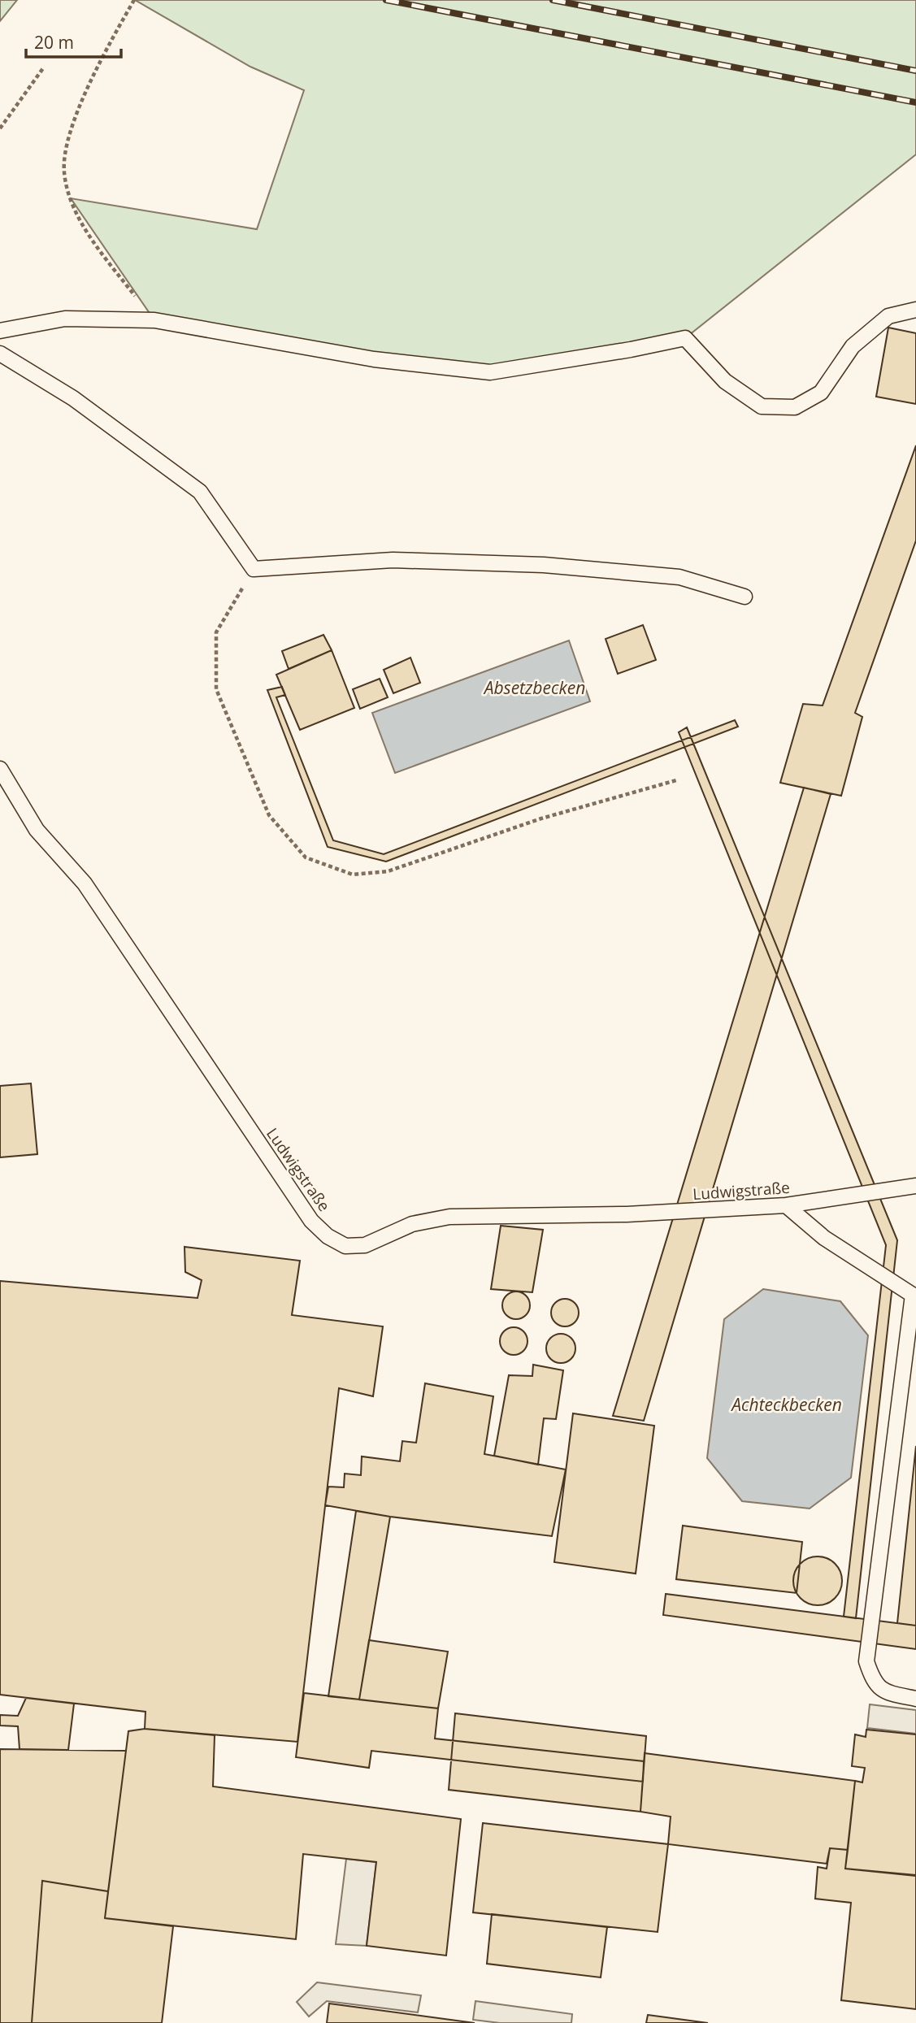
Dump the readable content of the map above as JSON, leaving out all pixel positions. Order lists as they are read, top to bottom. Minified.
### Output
{"streets":{"lane":["Ludwigstraße"]},"water":["Absetzbecken","Achteckbecken"],"scale_bar":"20 m"}
